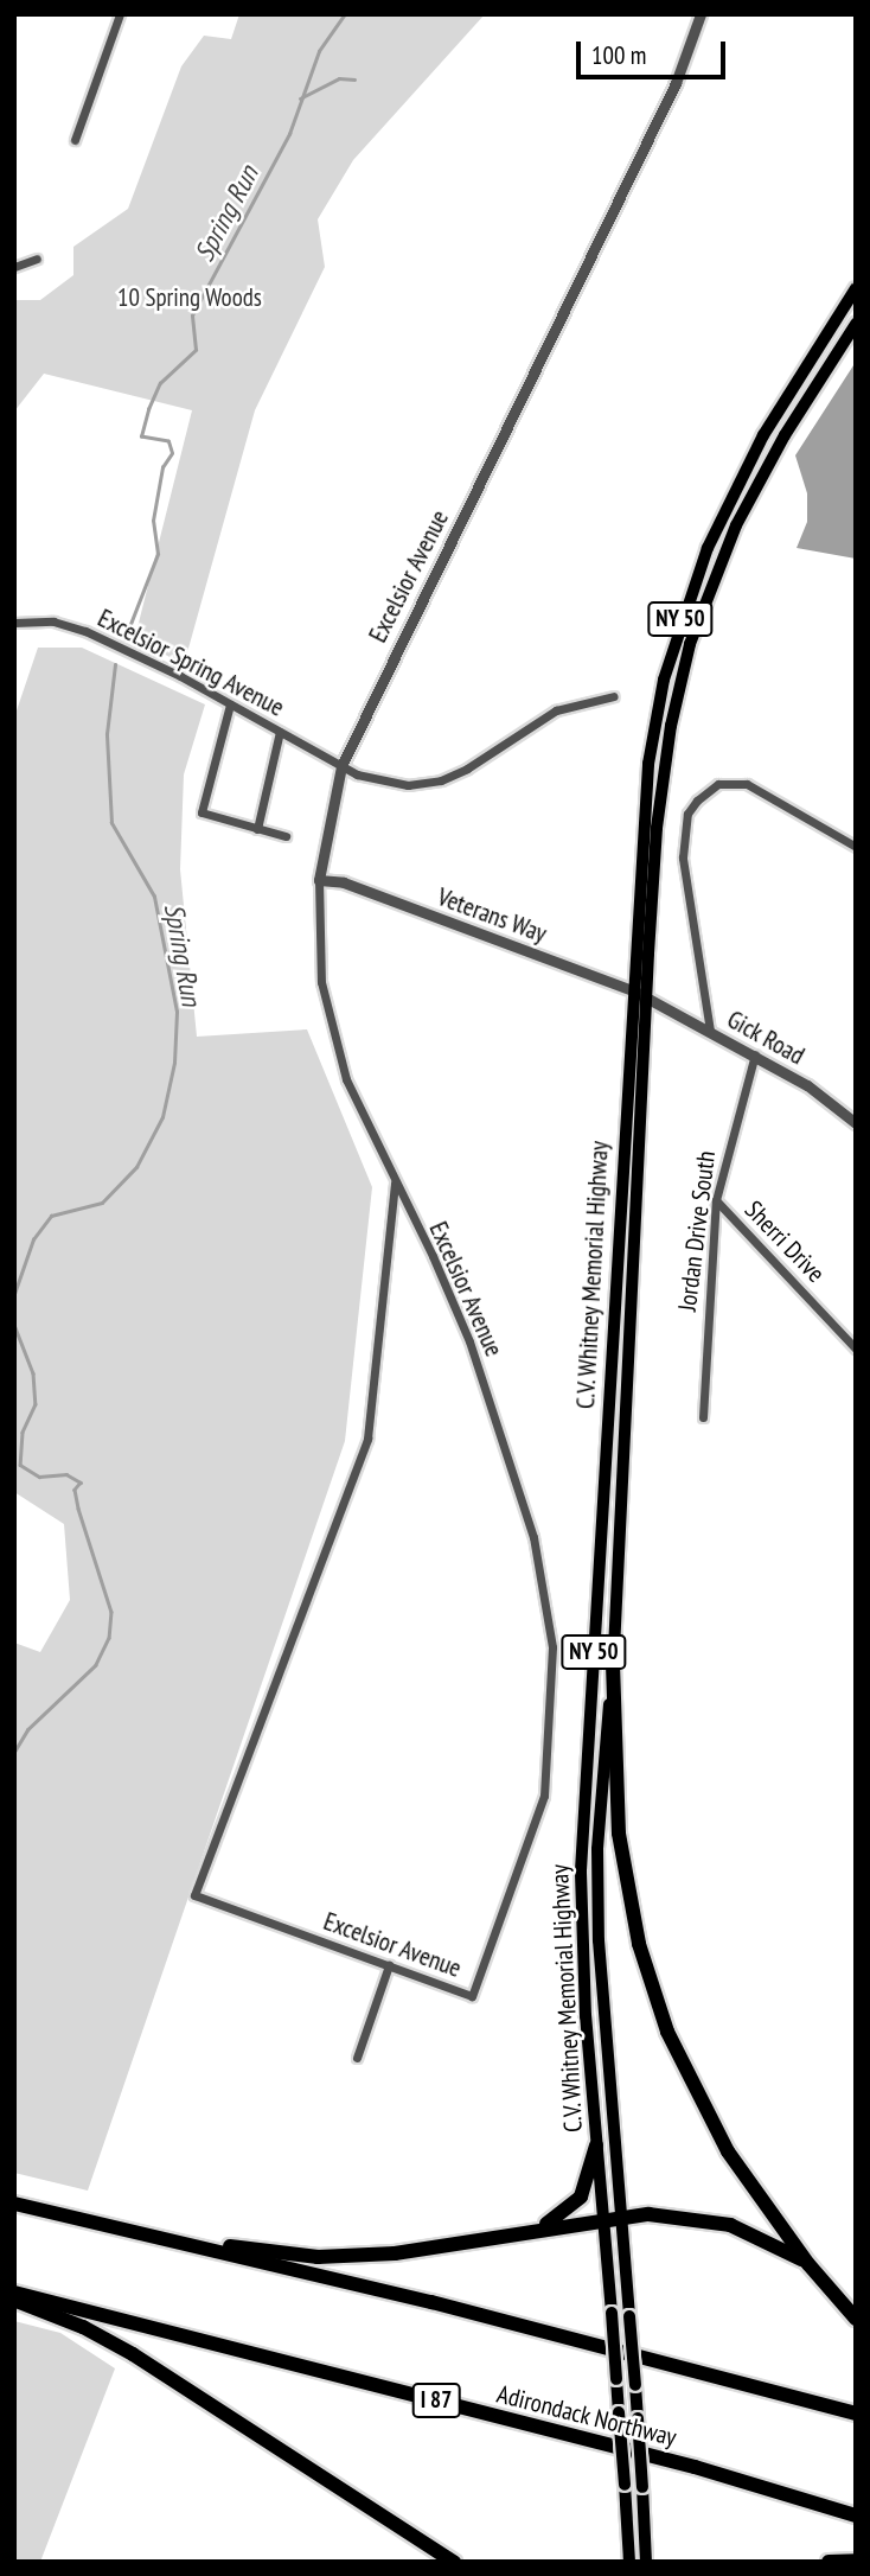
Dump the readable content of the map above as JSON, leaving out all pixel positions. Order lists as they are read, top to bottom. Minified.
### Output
{"streets":{"highway":["NY 50","C.V. Whitney Memorial Highway","I 87","Adirondack Northway"],"street":["Excelsior Avenue","Excelsior Spring Avenue","Veterans Way","Gick Road","Jordan Drive South","Sherri Drive"]},"crossings":[["Excelsior Avenue","Excelsior Spring Avenue"],["Excelsior Avenue","Veterans Way"],["Veterans Way","Gick Road"],["Veterans Way","C.V. Whitney Memorial Highway"],["Gick Road","Jordan Drive South"],["Gick Road","C.V. Whitney Memorial Highway"],["Jordan Drive South","Sherri Drive"]],"water":["Spring Run"],"parks":["10 Spring Woods"],"scale_bar":"100 m"}
